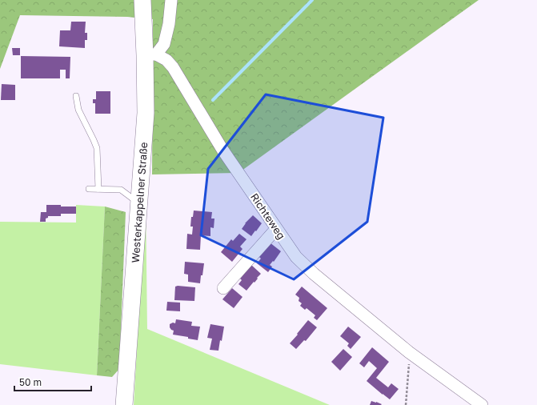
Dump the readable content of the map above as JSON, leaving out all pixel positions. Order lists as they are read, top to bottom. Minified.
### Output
{"streets":{"main road":["Westerkappelner Straße"],"street":["Richteweg"]},"crossings":[["Westerkappelner Straße","Richteweg"]],"scale_bar":"50 m"}
